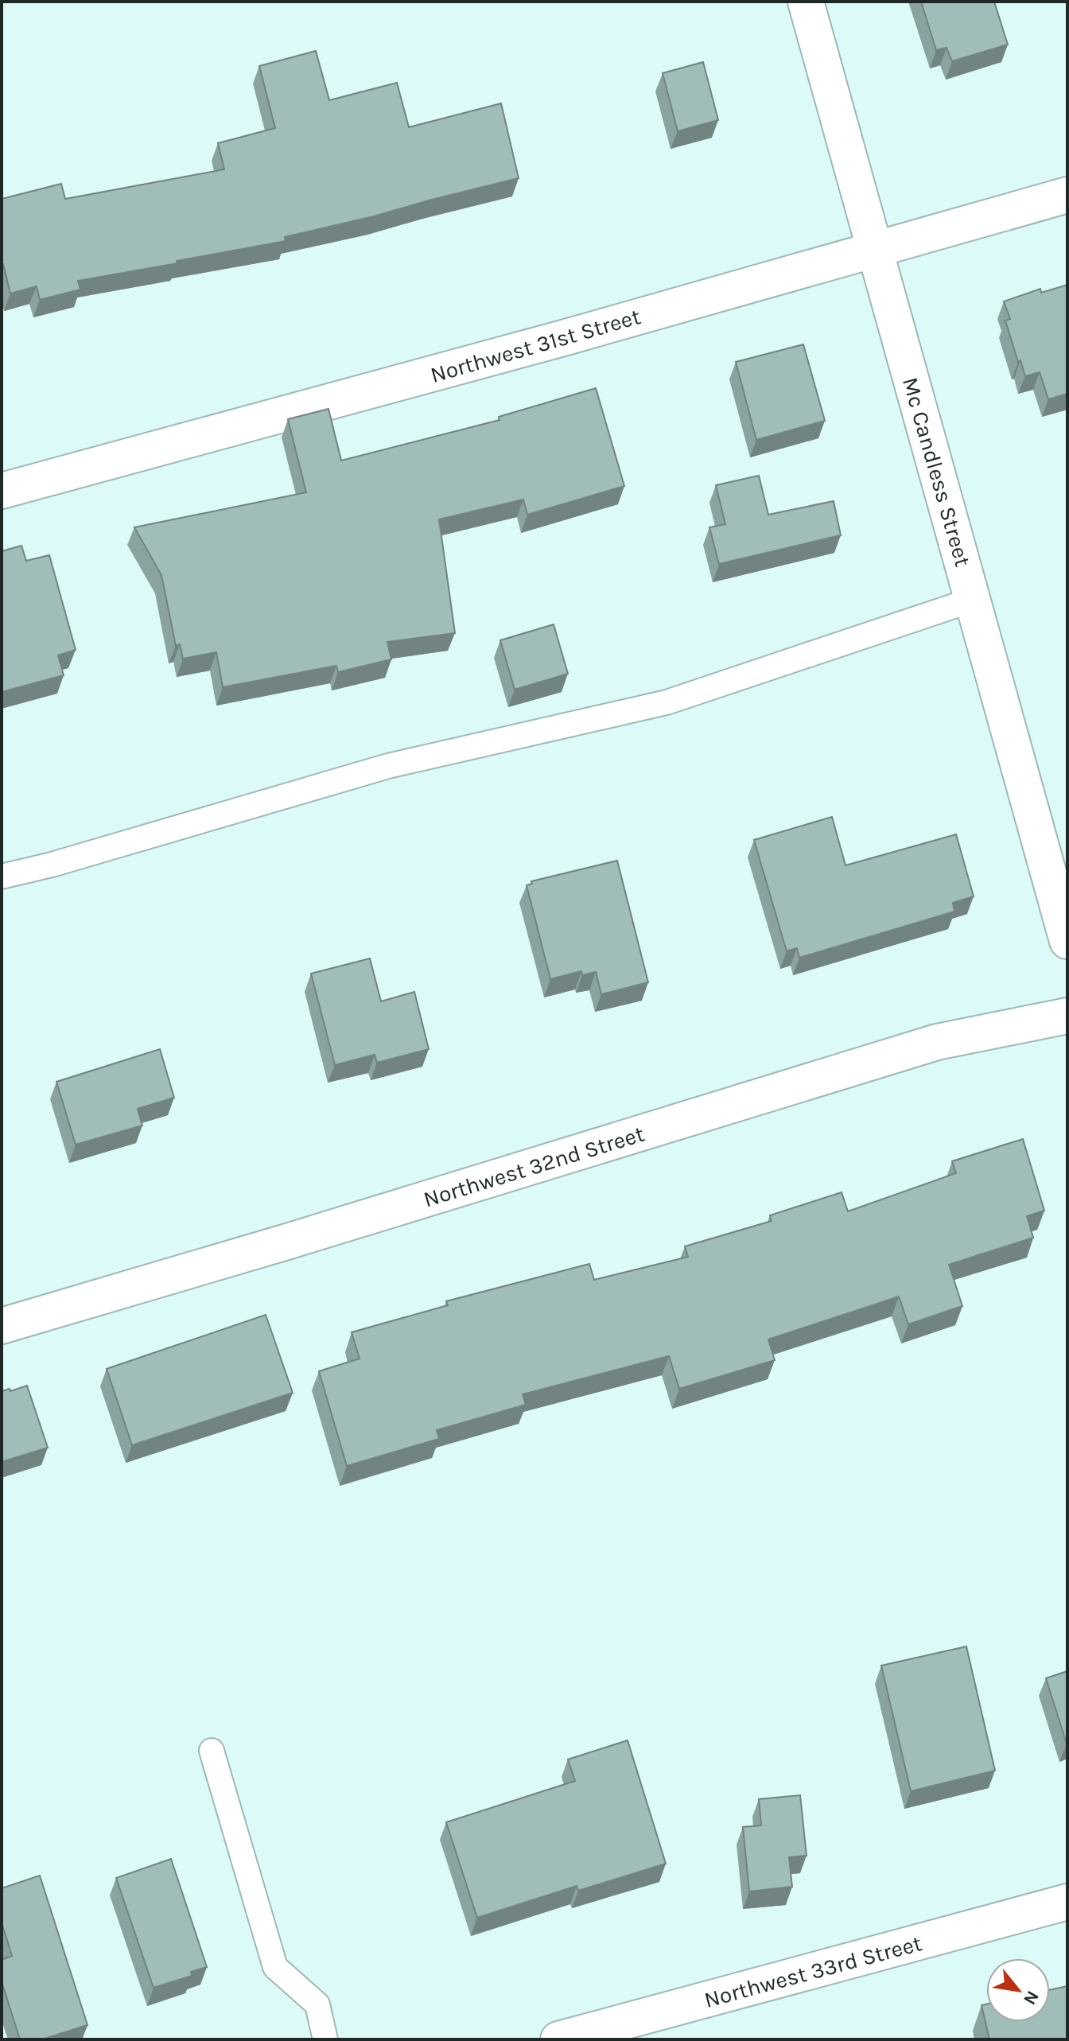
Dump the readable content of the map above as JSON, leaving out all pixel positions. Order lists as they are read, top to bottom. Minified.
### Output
{"streets":{"street":["Northwest 31st Street","Mc Candless Street","Northwest 32nd Street","Northwest 33rd Street"]},"crossings":[["Northwest 31st Street","Mc Candless Street"]],"north":"bottom right"}
